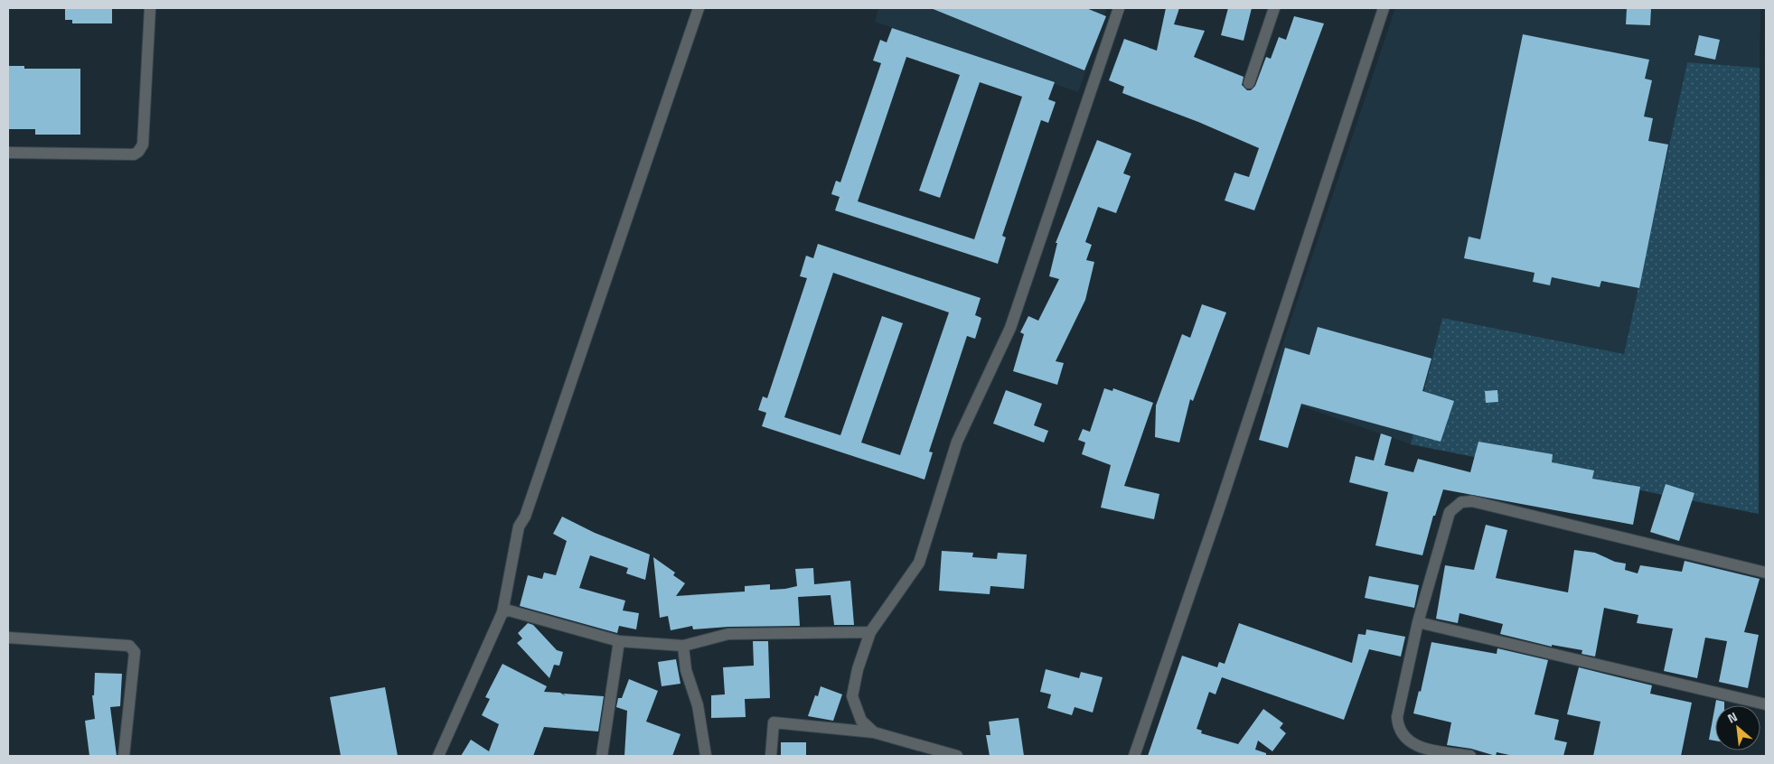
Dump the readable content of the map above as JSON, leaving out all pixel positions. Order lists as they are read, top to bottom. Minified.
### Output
{"north":"top left"}
